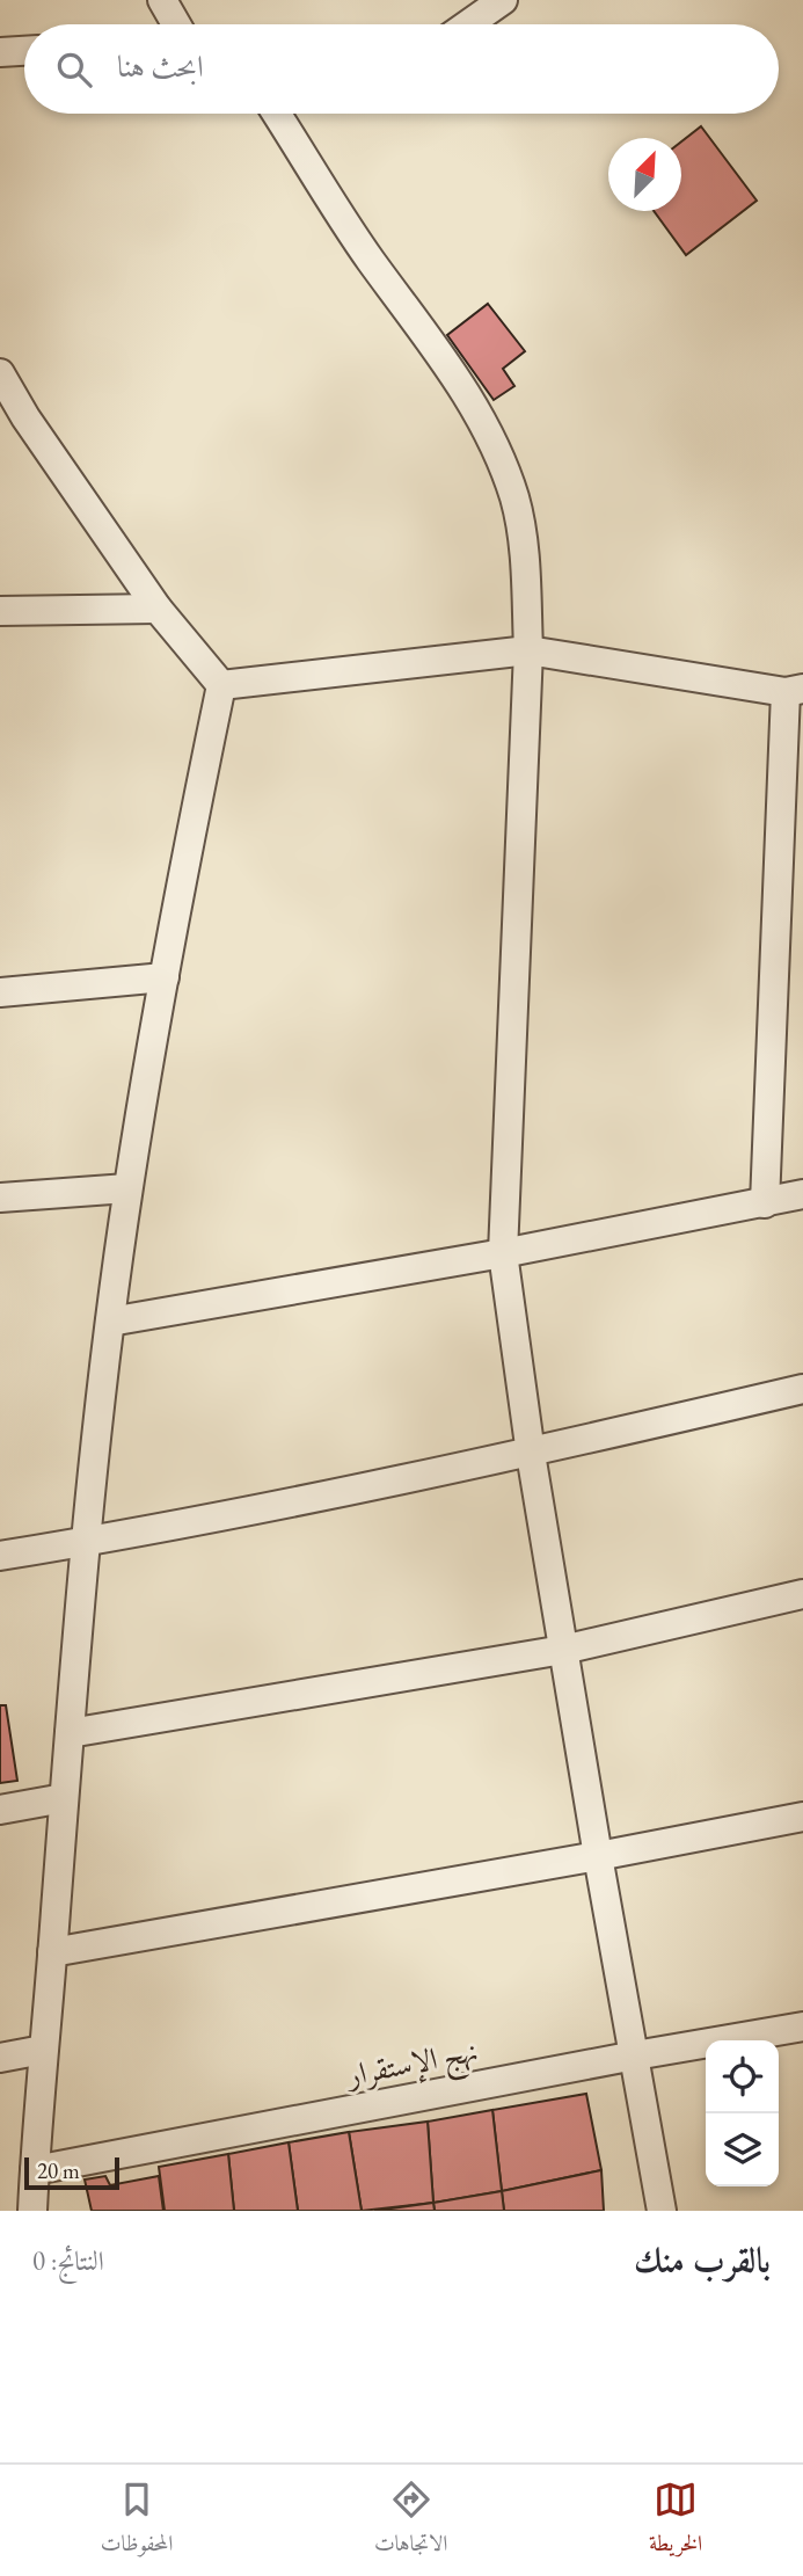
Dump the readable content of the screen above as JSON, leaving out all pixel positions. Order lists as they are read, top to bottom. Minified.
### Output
{"streets":{"street":["نهج الإستقرار"]},"scale_bar":"20 m","north":"top right","page":{"search":"ابحث هنا","scale":"20 m","heading":["بالقرب منك","النتائج: 0"],"nav":["الخريطة","الاتجاهات","المحفوظات"]}}
